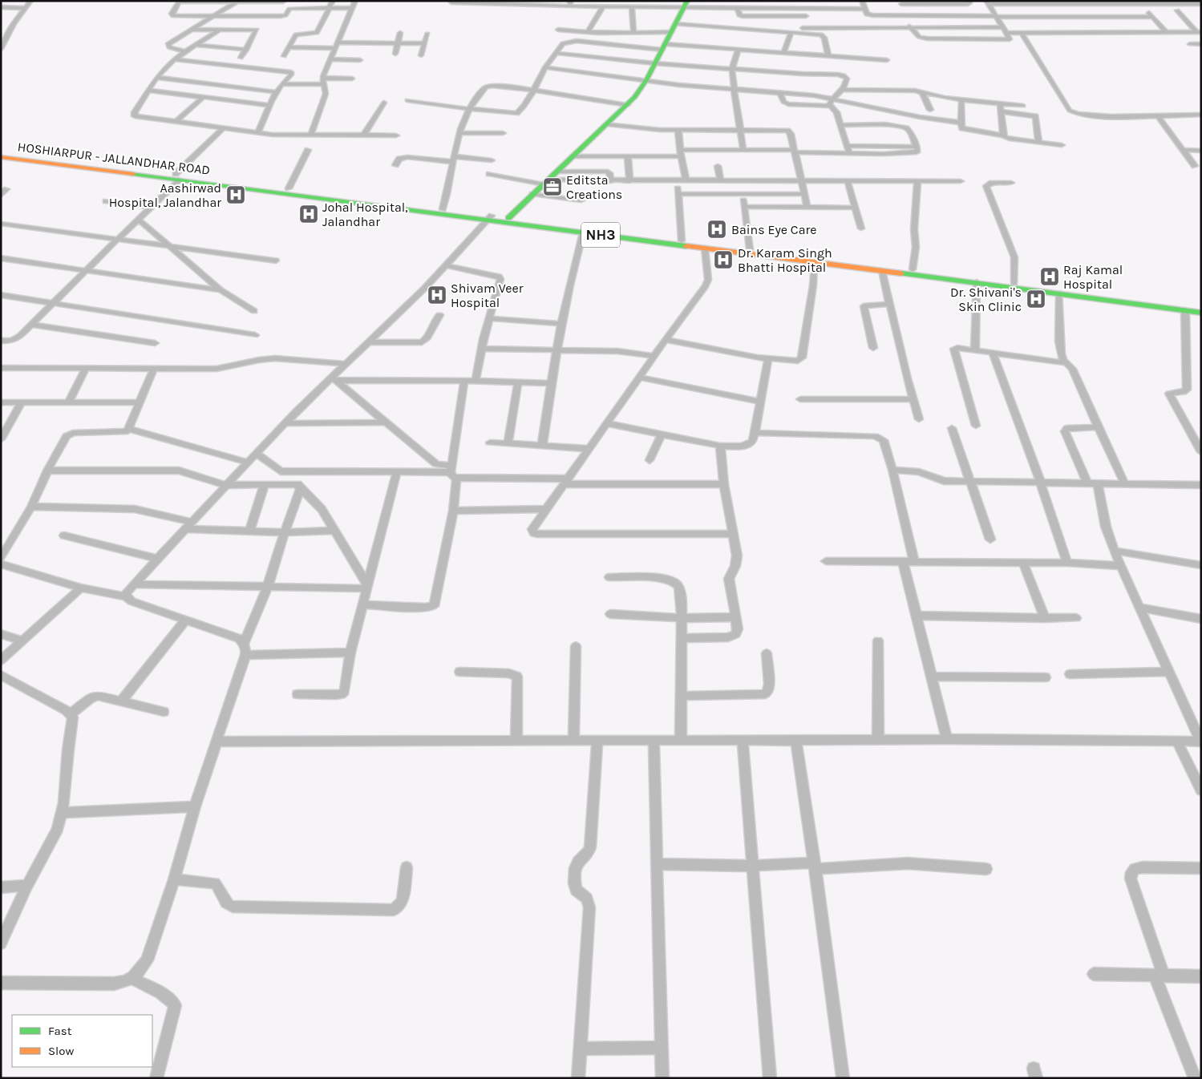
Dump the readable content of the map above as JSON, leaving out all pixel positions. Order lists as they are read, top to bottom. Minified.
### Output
{"streets":{"main road":["HOSHIARPUR - JALLANDHAR ROAD","NH3"]},"places":{"office":["Editsta Creations"],"hospital":["Aashirwad Hospital, Jalandhar","Johal Hospital, Jalandhar","Bains Eye Care","Dr. Karam Singh Bhatti Hospital","Raj Kamal Hospital","Shivam Veer Hospital","Dr. Shivani's Skin Clinic"]},"legend":["Fast","Slow"]}
